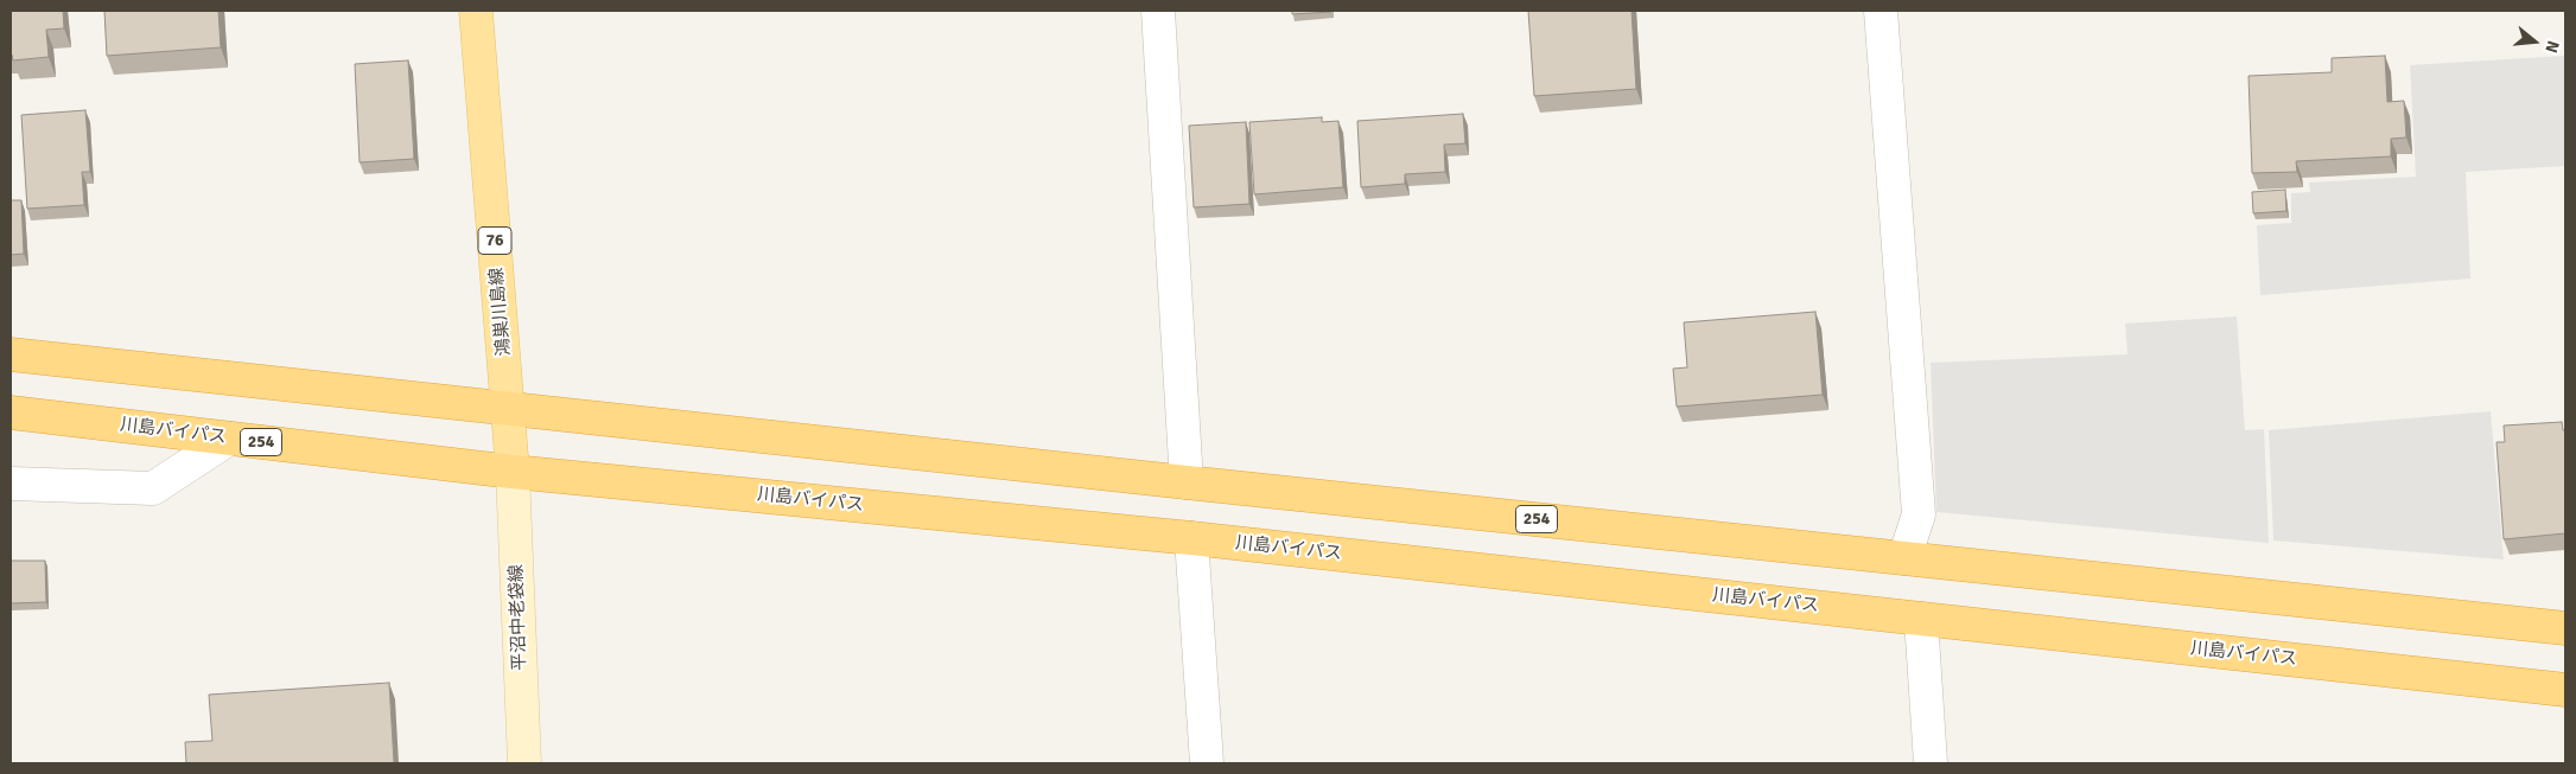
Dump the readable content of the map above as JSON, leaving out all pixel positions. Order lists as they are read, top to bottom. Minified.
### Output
{"streets":{"highway":["川島バイパス","254"],"main road":["76","鴻巣川島線","平沼中老袋線"]},"crossings":[["鴻巣川島線","川島バイパス"],["鴻巣川島線","254"],["鴻巣川島線","平沼中老袋線"],["川島バイパス","平沼中老袋線"]],"north":"right"}
